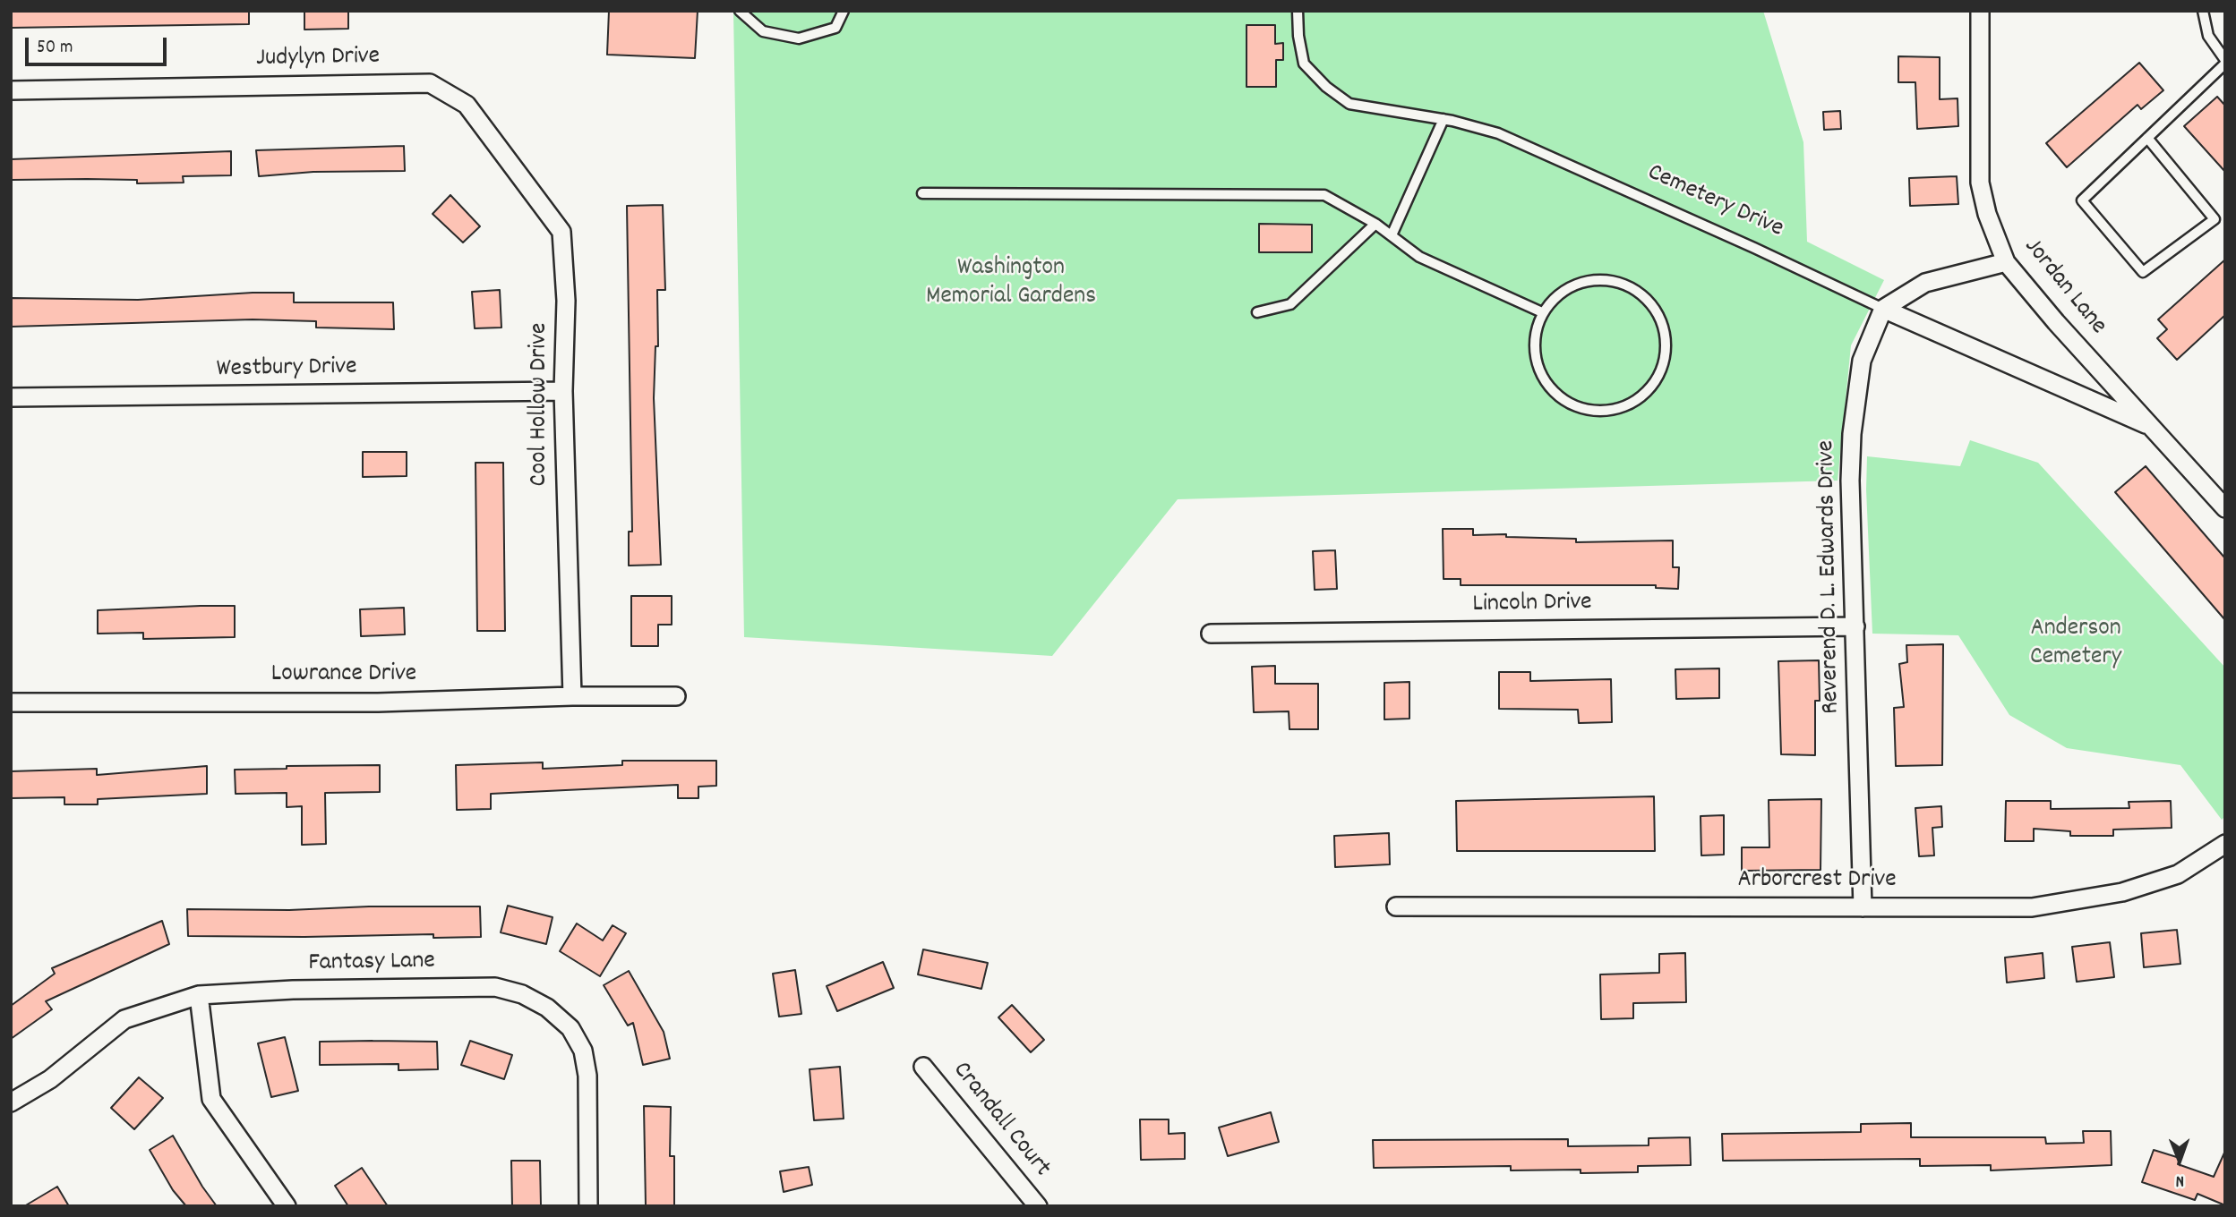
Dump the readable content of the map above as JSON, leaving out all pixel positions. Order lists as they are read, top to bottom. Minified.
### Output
{"streets":{"street":["Judylyn Drive","Cemetery Drive","Jordan Lane","Westbury Drive","Cool Hollow Drive","Reverend D. L. Edwards Drive","Lincoln Drive","Lowrance Drive","Arborcrest Drive","Fantasy Lane","Crandall Court"]},"crossings":[["Judylyn Drive","Cool Hollow Drive"],["Cemetery Drive","Jordan Lane"],["Cemetery Drive","Reverend D. L. Edwards Drive"],["Westbury Drive","Cool Hollow Drive"],["Cool Hollow Drive","Lowrance Drive"],["Reverend D. L. Edwards Drive","Lincoln Drive"],["Reverend D. L. Edwards Drive","Arborcrest Drive"]],"parks":["Washington Memorial Gardens","Anderson Cemetery"],"scale_bar":"50 m","north":"bottom"}
